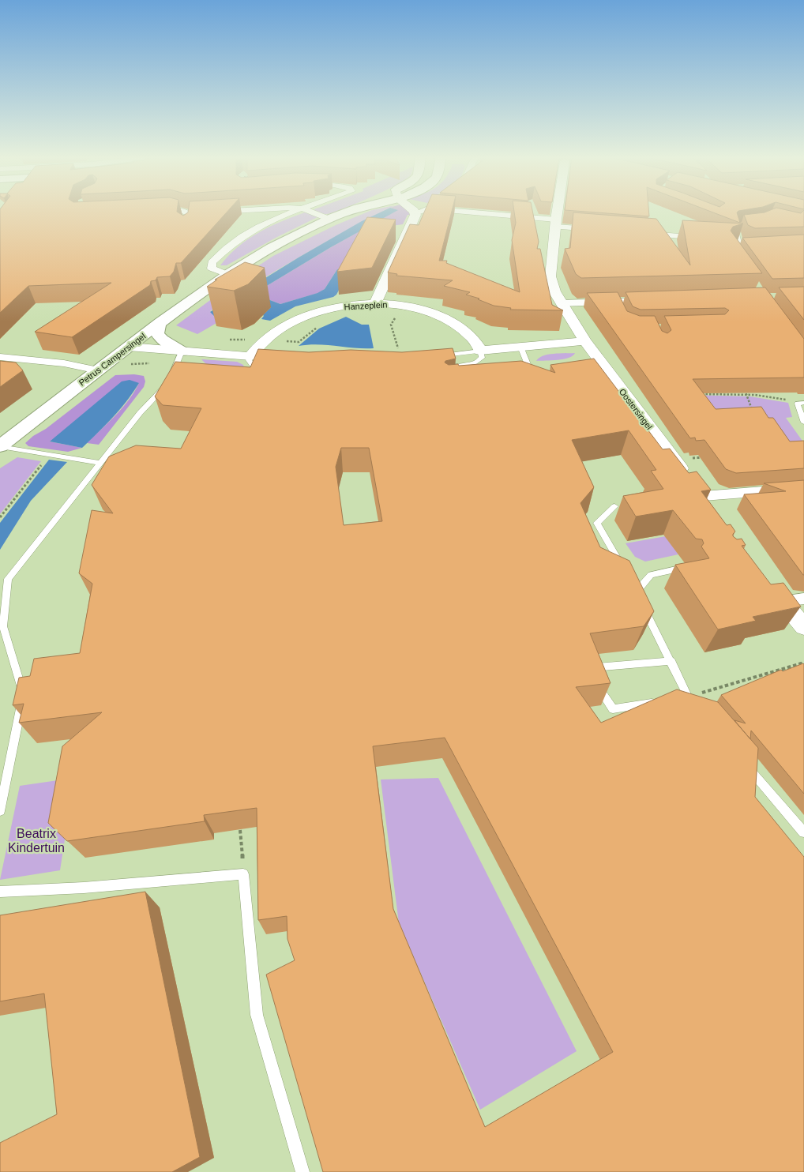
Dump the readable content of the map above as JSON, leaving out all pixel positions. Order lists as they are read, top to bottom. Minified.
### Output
{"streets":{"main road":["Petrus Campersingel"],"street":["Hanzeplein","Oostersingel"]},"parks":["Beatrix Kindertuin"]}
